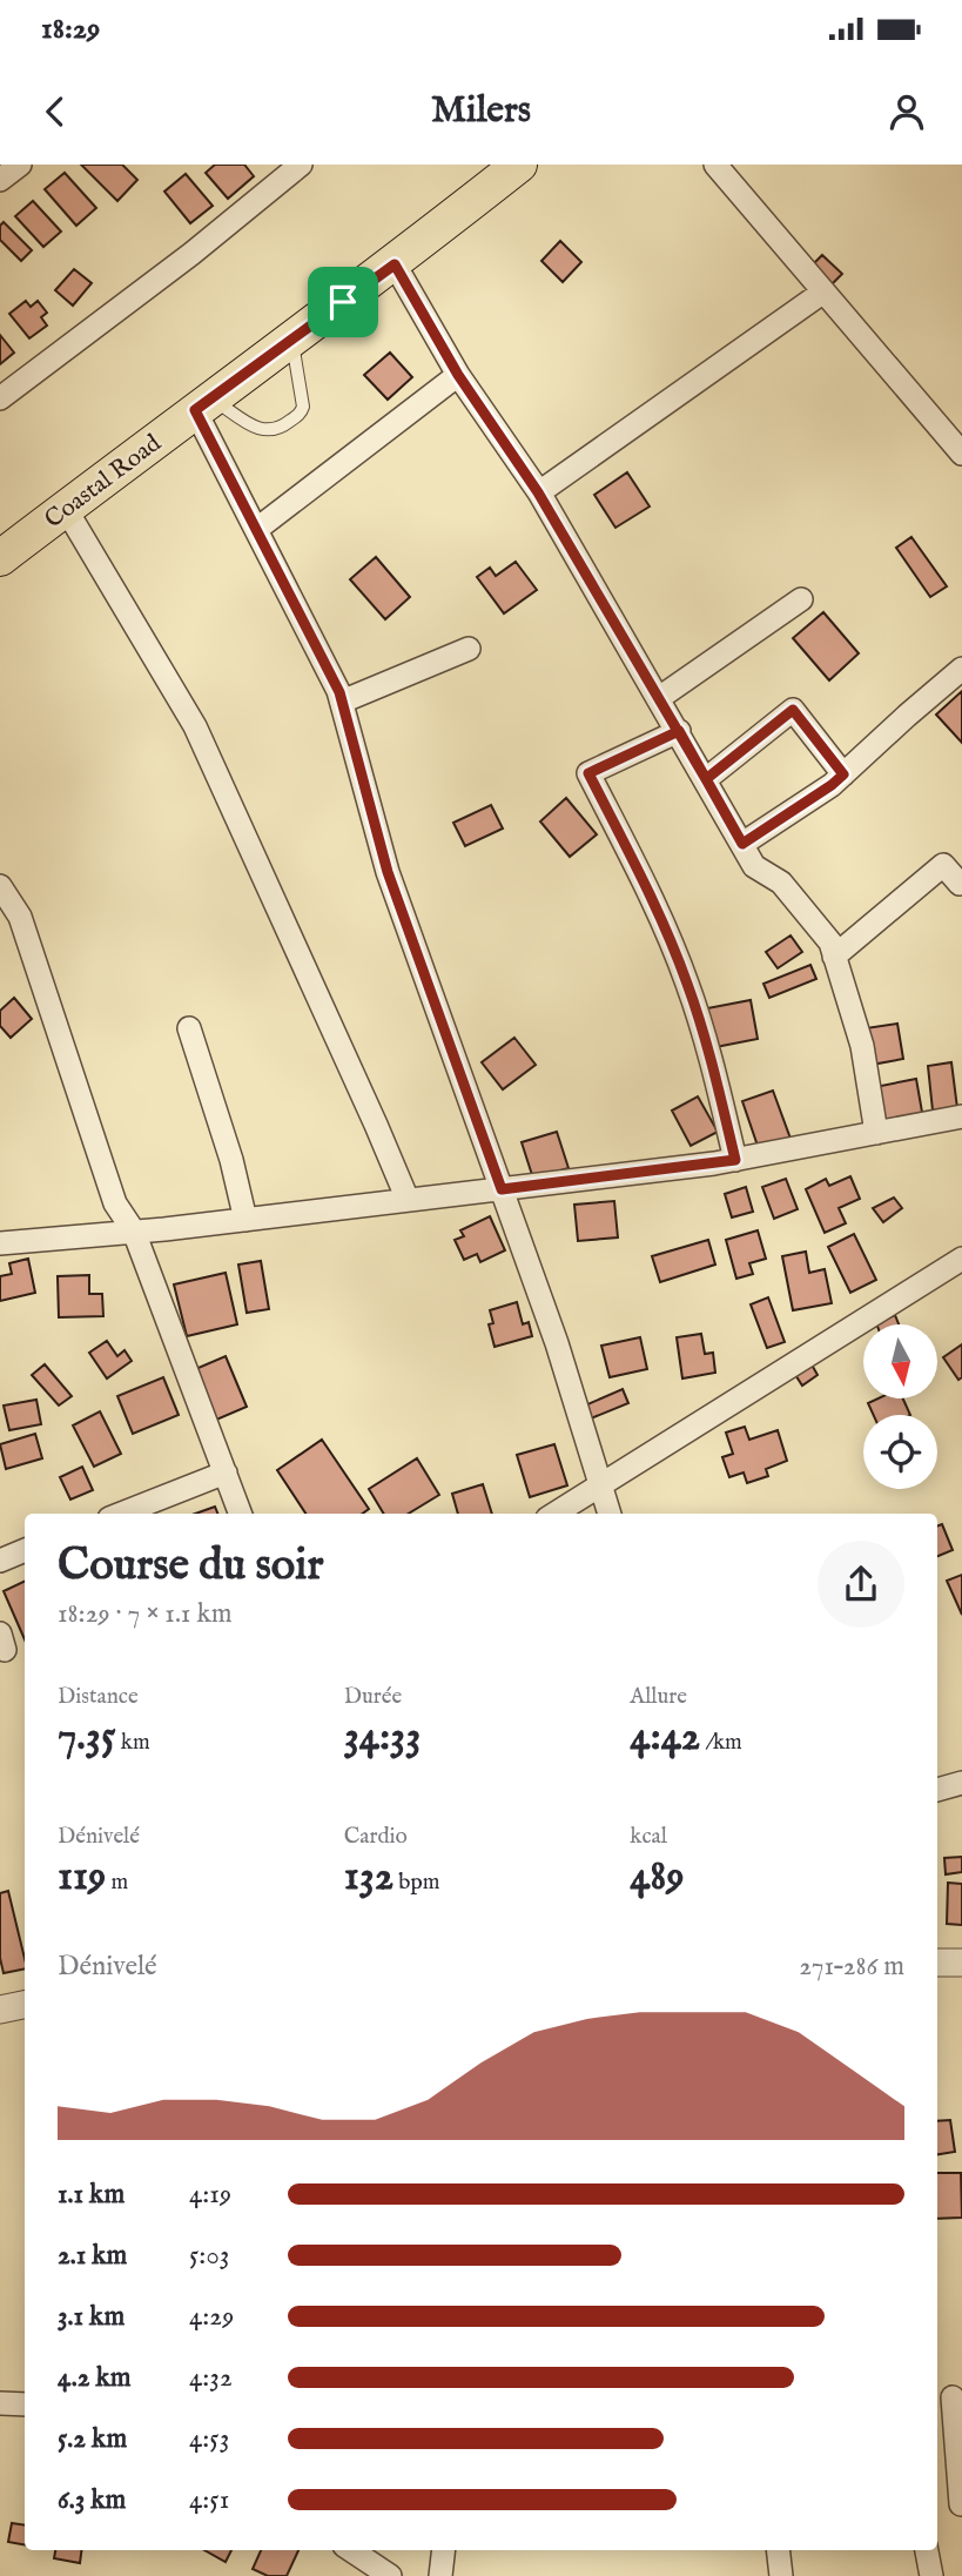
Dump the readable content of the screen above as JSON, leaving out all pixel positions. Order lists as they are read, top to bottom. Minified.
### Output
{"streets":{"main road":["Coastal Road"]},"north":"bottom","page":{"status":"18:29","header":"Milers","heading":["Course du soir","18:29 · 7 × 1.1 km"],"stats":[["Distance","7.35 km"],["Durée","34:33"],["Allure","4:42 /km"],["Dénivelé","119 m"],["Cardio","132 bpm"],["kcal","489"]],"chart":["Dénivelé","271–286 m"],"list":[{"name":"1.1 km","note":"4:19"},{"name":"2.1 km","note":"5:03"},{"name":"3.1 km","note":"4:29"},{"name":"4.2 km","note":"4:32"},{"name":"5.2 km","note":"4:53"},{"name":"6.3 km","note":"4:51"}]}}
